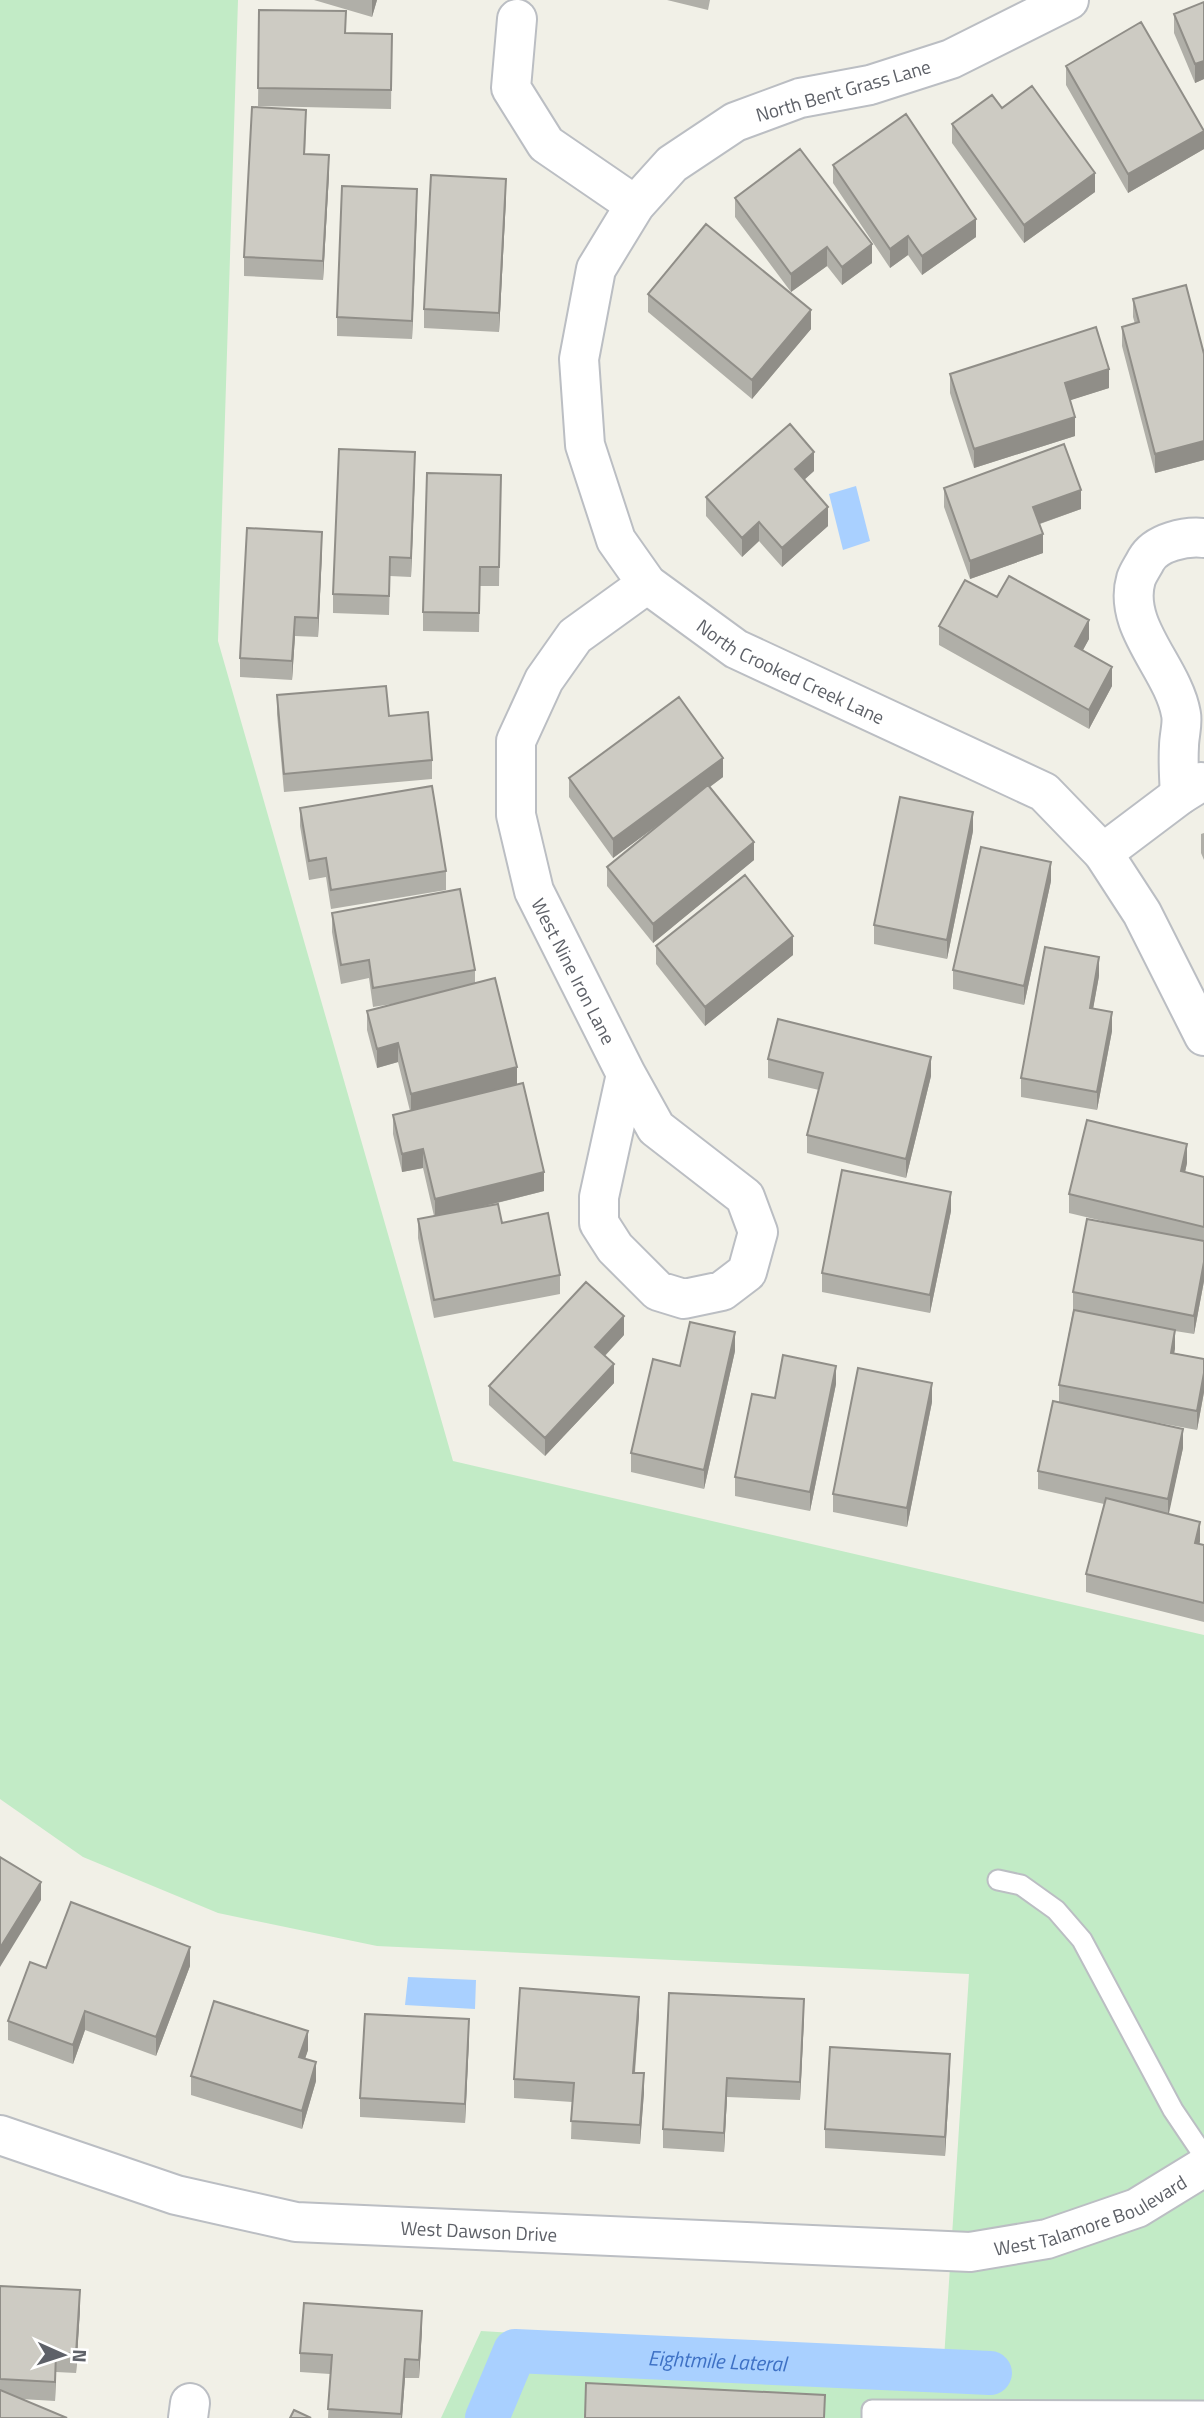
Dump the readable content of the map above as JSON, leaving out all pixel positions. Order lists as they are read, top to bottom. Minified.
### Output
{"streets":{"street":["North Bent Grass Lane","North Crooked Creek Lane","West Nine Iron Lane","West Talamore Boulevard","West Dawson Drive"]},"crossings":[["North Bent Grass Lane","North Crooked Creek Lane"],["North Crooked Creek Lane","West Nine Iron Lane"],["West Talamore Boulevard","West Dawson Drive"]],"water":["Eightmile Lateral"],"north":"right"}
